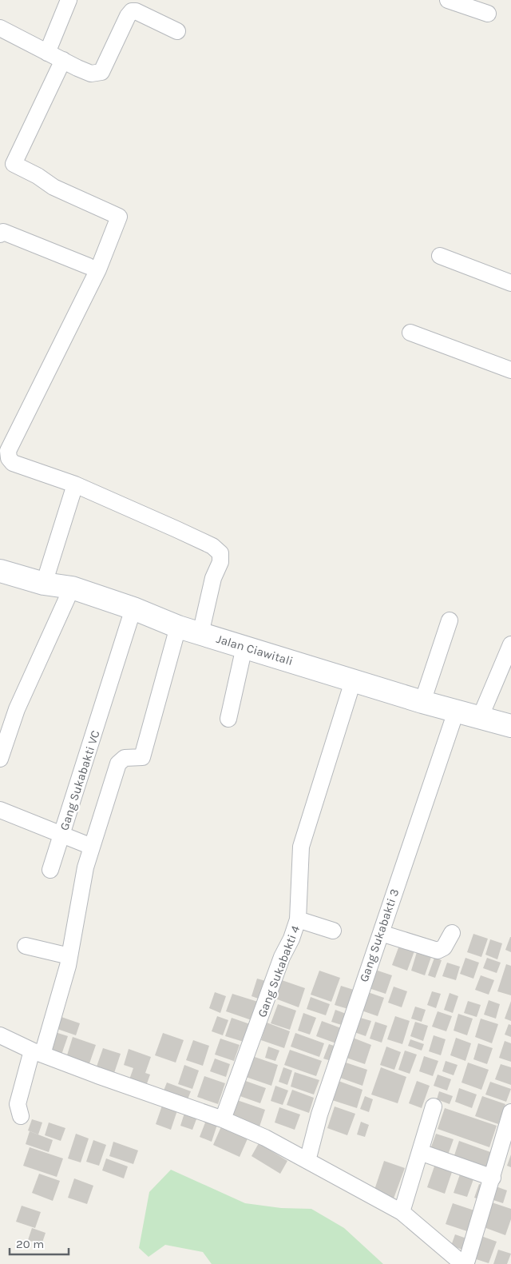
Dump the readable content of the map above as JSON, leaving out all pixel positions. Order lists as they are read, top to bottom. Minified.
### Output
{"streets":{"street":["Jalan Ciawitali","Gang Sukabakti VC","Gang Sukabakti 3","Gang Sukabakti 4"]},"crossings":[["Jalan Ciawitali","Gang Sukabakti VC"],["Jalan Ciawitali","Gang Sukabakti 3"],["Jalan Ciawitali","Gang Sukabakti 4"]],"scale_bar":"20 m"}
